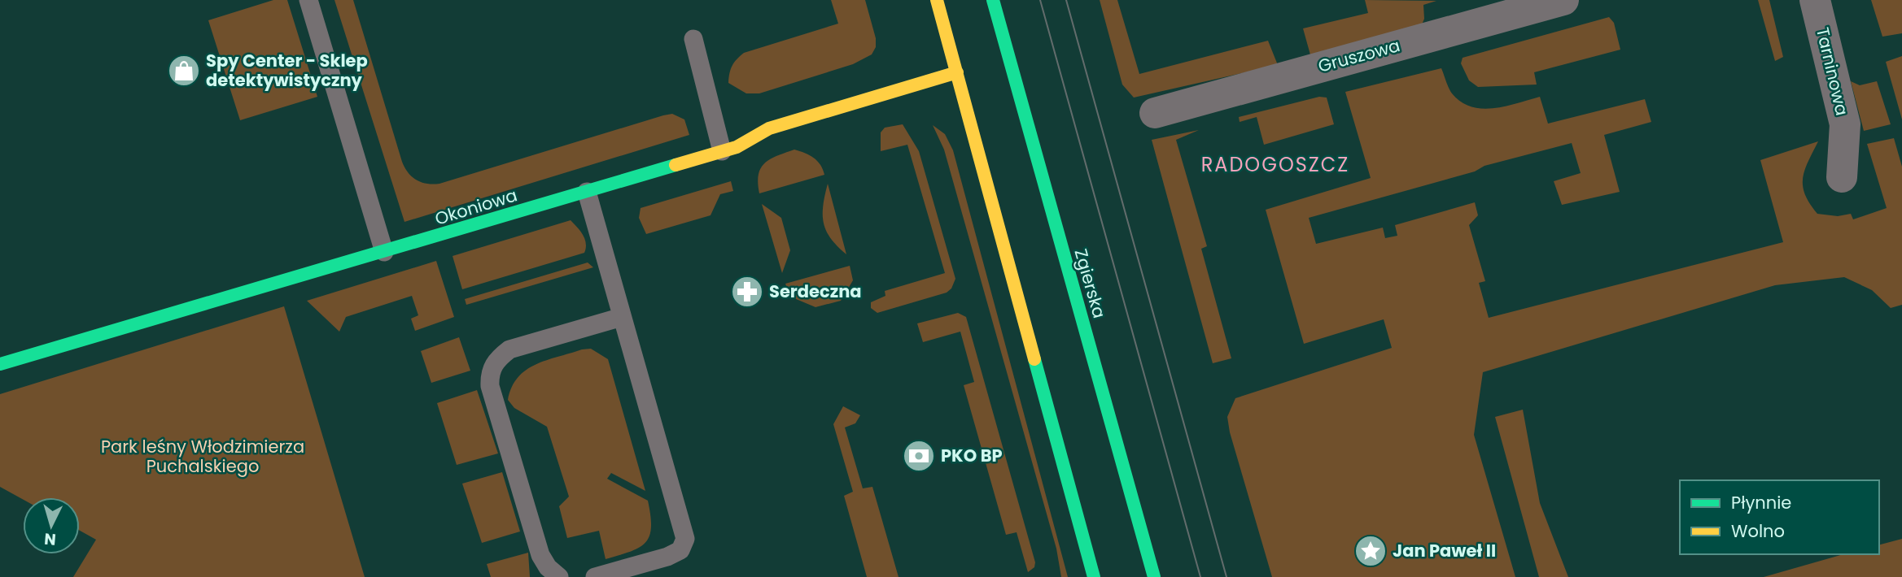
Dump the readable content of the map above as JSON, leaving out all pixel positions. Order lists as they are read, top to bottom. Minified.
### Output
{"streets":{"main road":["Okoniowa","Zgierska"],"street":["Gruszowa","Tarninowa"]},"districts":["RADOGOSZCZ"],"parks":["Park leśny Włodzimierza Puchalskiego"],"places":{"shop":["Spy Center - Sklep detektywistyczny"],"pharmacy":["Serdeczna"],"bank":["PKO BP"],"place":["Jan Paweł II"]},"legend":["Płynnie","Wolno"],"north":"bottom"}
